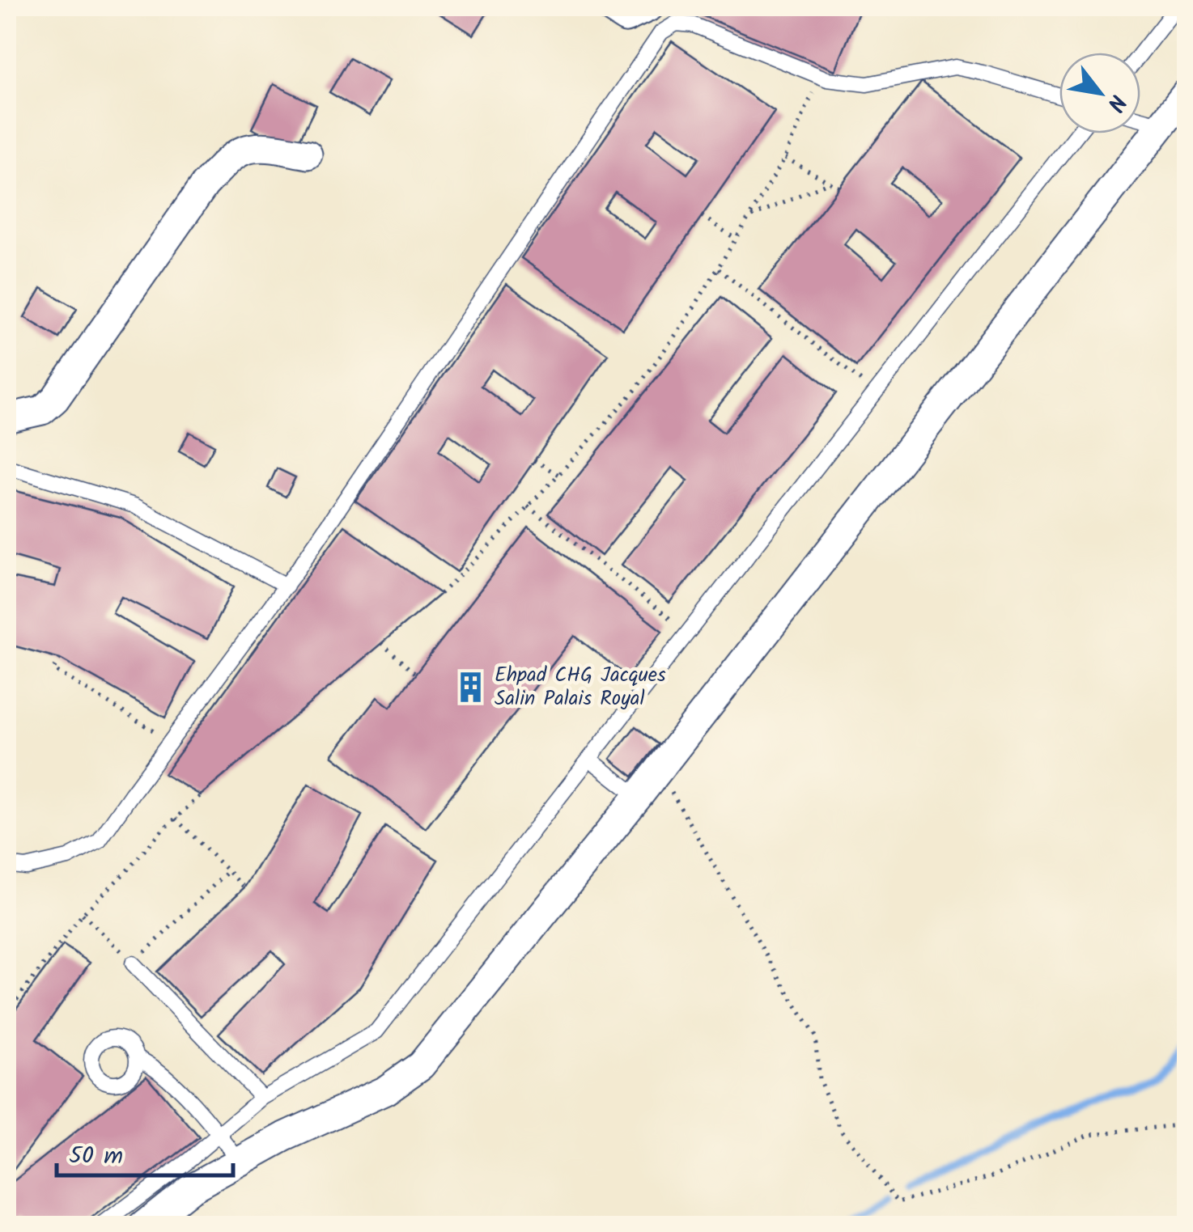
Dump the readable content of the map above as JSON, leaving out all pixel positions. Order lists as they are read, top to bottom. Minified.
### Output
{"places":{"building":["Ehpad CHG Jacques Salin Palais Royal"]},"scale_bar":"50 m","north":"bottom right"}
